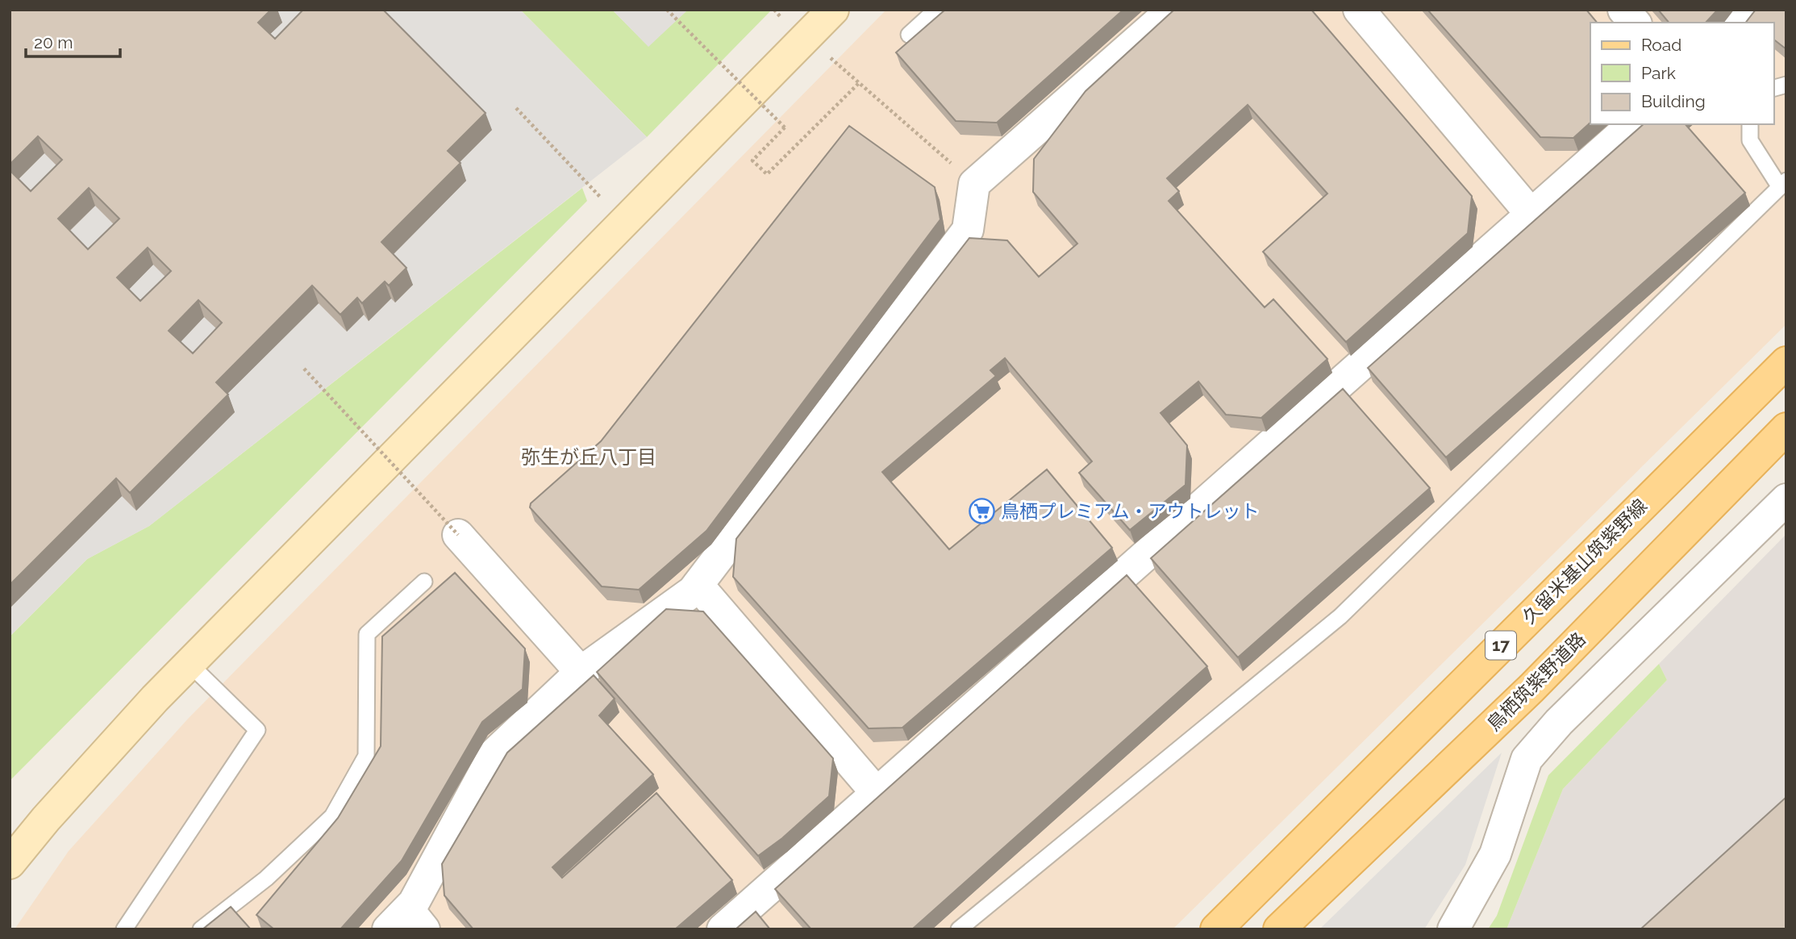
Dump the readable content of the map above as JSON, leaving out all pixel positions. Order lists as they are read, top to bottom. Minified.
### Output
{"streets":{"main road":["久留米基山筑紫野線","17","鳥栖筑紫野道路"]},"districts":["弥生が丘八丁目"],"places":{"supermarket":["鳥栖プレミアム・アウトレット"]},"legend":["Road","Park","Building"],"scale_bar":"20 m"}
